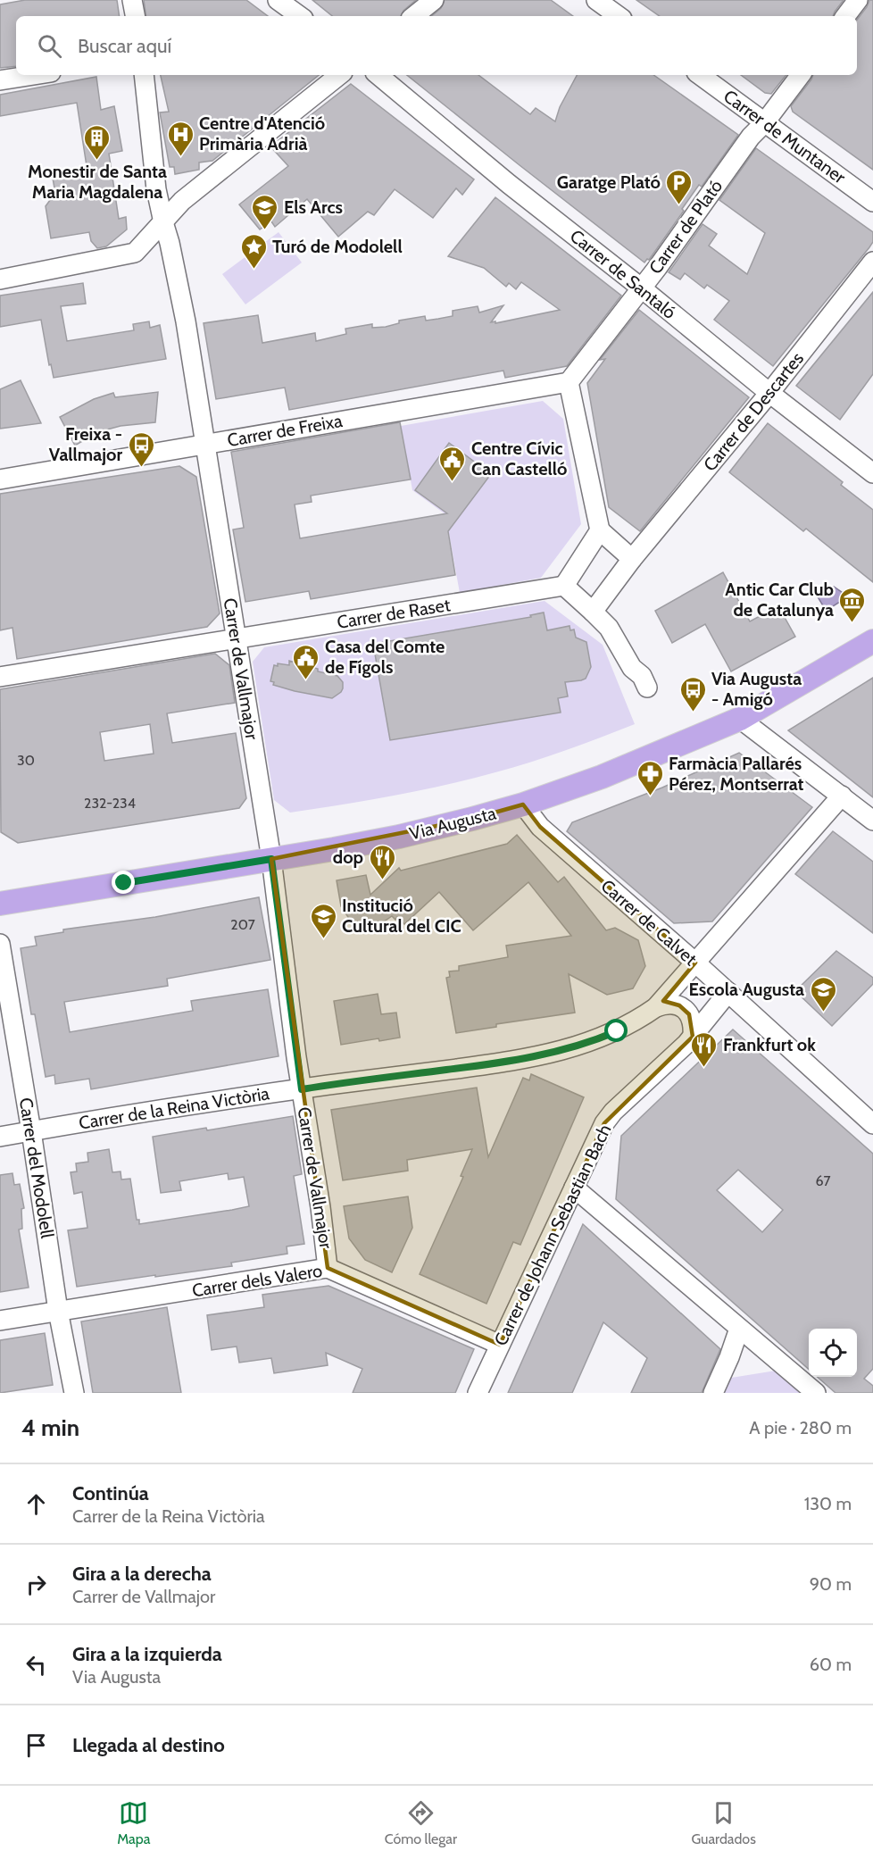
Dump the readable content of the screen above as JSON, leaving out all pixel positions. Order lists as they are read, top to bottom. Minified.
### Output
{"streets":{"main road":["Via Augusta"],"street":["Carrer de Muntaner","Carrer de Plató","Carrer de Santaló","Carrer de Descartes","Carrer de Freixa","Carrer de Raset","Carrer de Vallmajor","Carrer de Calvet","Carrer de la Reina Victòria","Carrer del Modolell","Carrer de Johann Sebastian Bach","Carrer dels Valero"]},"crossings":[["Carrer de Muntaner","Carrer de Plató"],["Carrer de Plató","Carrer de Santaló"],["Carrer de Plató","Carrer de Freixa"],["Carrer de Santaló","Carrer de Descartes"],["Carrer de Freixa","Carrer de Vallmajor"],["Carrer de Raset","Carrer de Vallmajor"],["Carrer de Vallmajor","Via Augusta"],["Carrer de Vallmajor","Carrer de la Reina Victòria"],["Carrer de Vallmajor","Carrer dels Valero"],["Via Augusta","Carrer de Calvet"],["Carrer de Calvet","Carrer de la Reina Victòria"],["Carrer de Calvet","Carrer de Johann Sebastian Bach"],["Carrer de la Reina Victòria","Carrer del Modolell"],["Carrer del Modolell","Carrer dels Valero"],["Carrer de Johann Sebastian Bach","Carrer dels Valero"]],"places":{"hospital":["Centre d'Atenció Primària Adrià"],"building":["Monestir de Santa Maria Magdalena"],"parking":["Garatge Plató"],"school or university":["Els Arcs","Institució Cultural del CIC","Escola Augusta"],"place":["Turó de Modolell"],"bus stop":["Freixa - Vallmajor","Via Augusta - Amigó"],"public building":["Centre Cívic Can Castelló","Casa del Comte de Fígols"],"museum":["Antic Car Club de Catalunya"],"pharmacy":["Farmàcia Pallarés Pérez, Montserrat"],"restaurant":["dop","Frankfurt ok"]},"house_numbers":["30","232-234","207","67"],"page":{"search":"Buscar aquí","heading":["4 min","A pie · 280 m"],"list":[["Continúa","Carrer de la Reina Victòria","130 m"],["Gira a la derecha","Carrer de Vallmajor","90 m"],["Gira a la izquierda","Via Augusta","60 m"],"Llegada al destino"],"nav":["Mapa","Cómo llegar","Guardados"]}}
